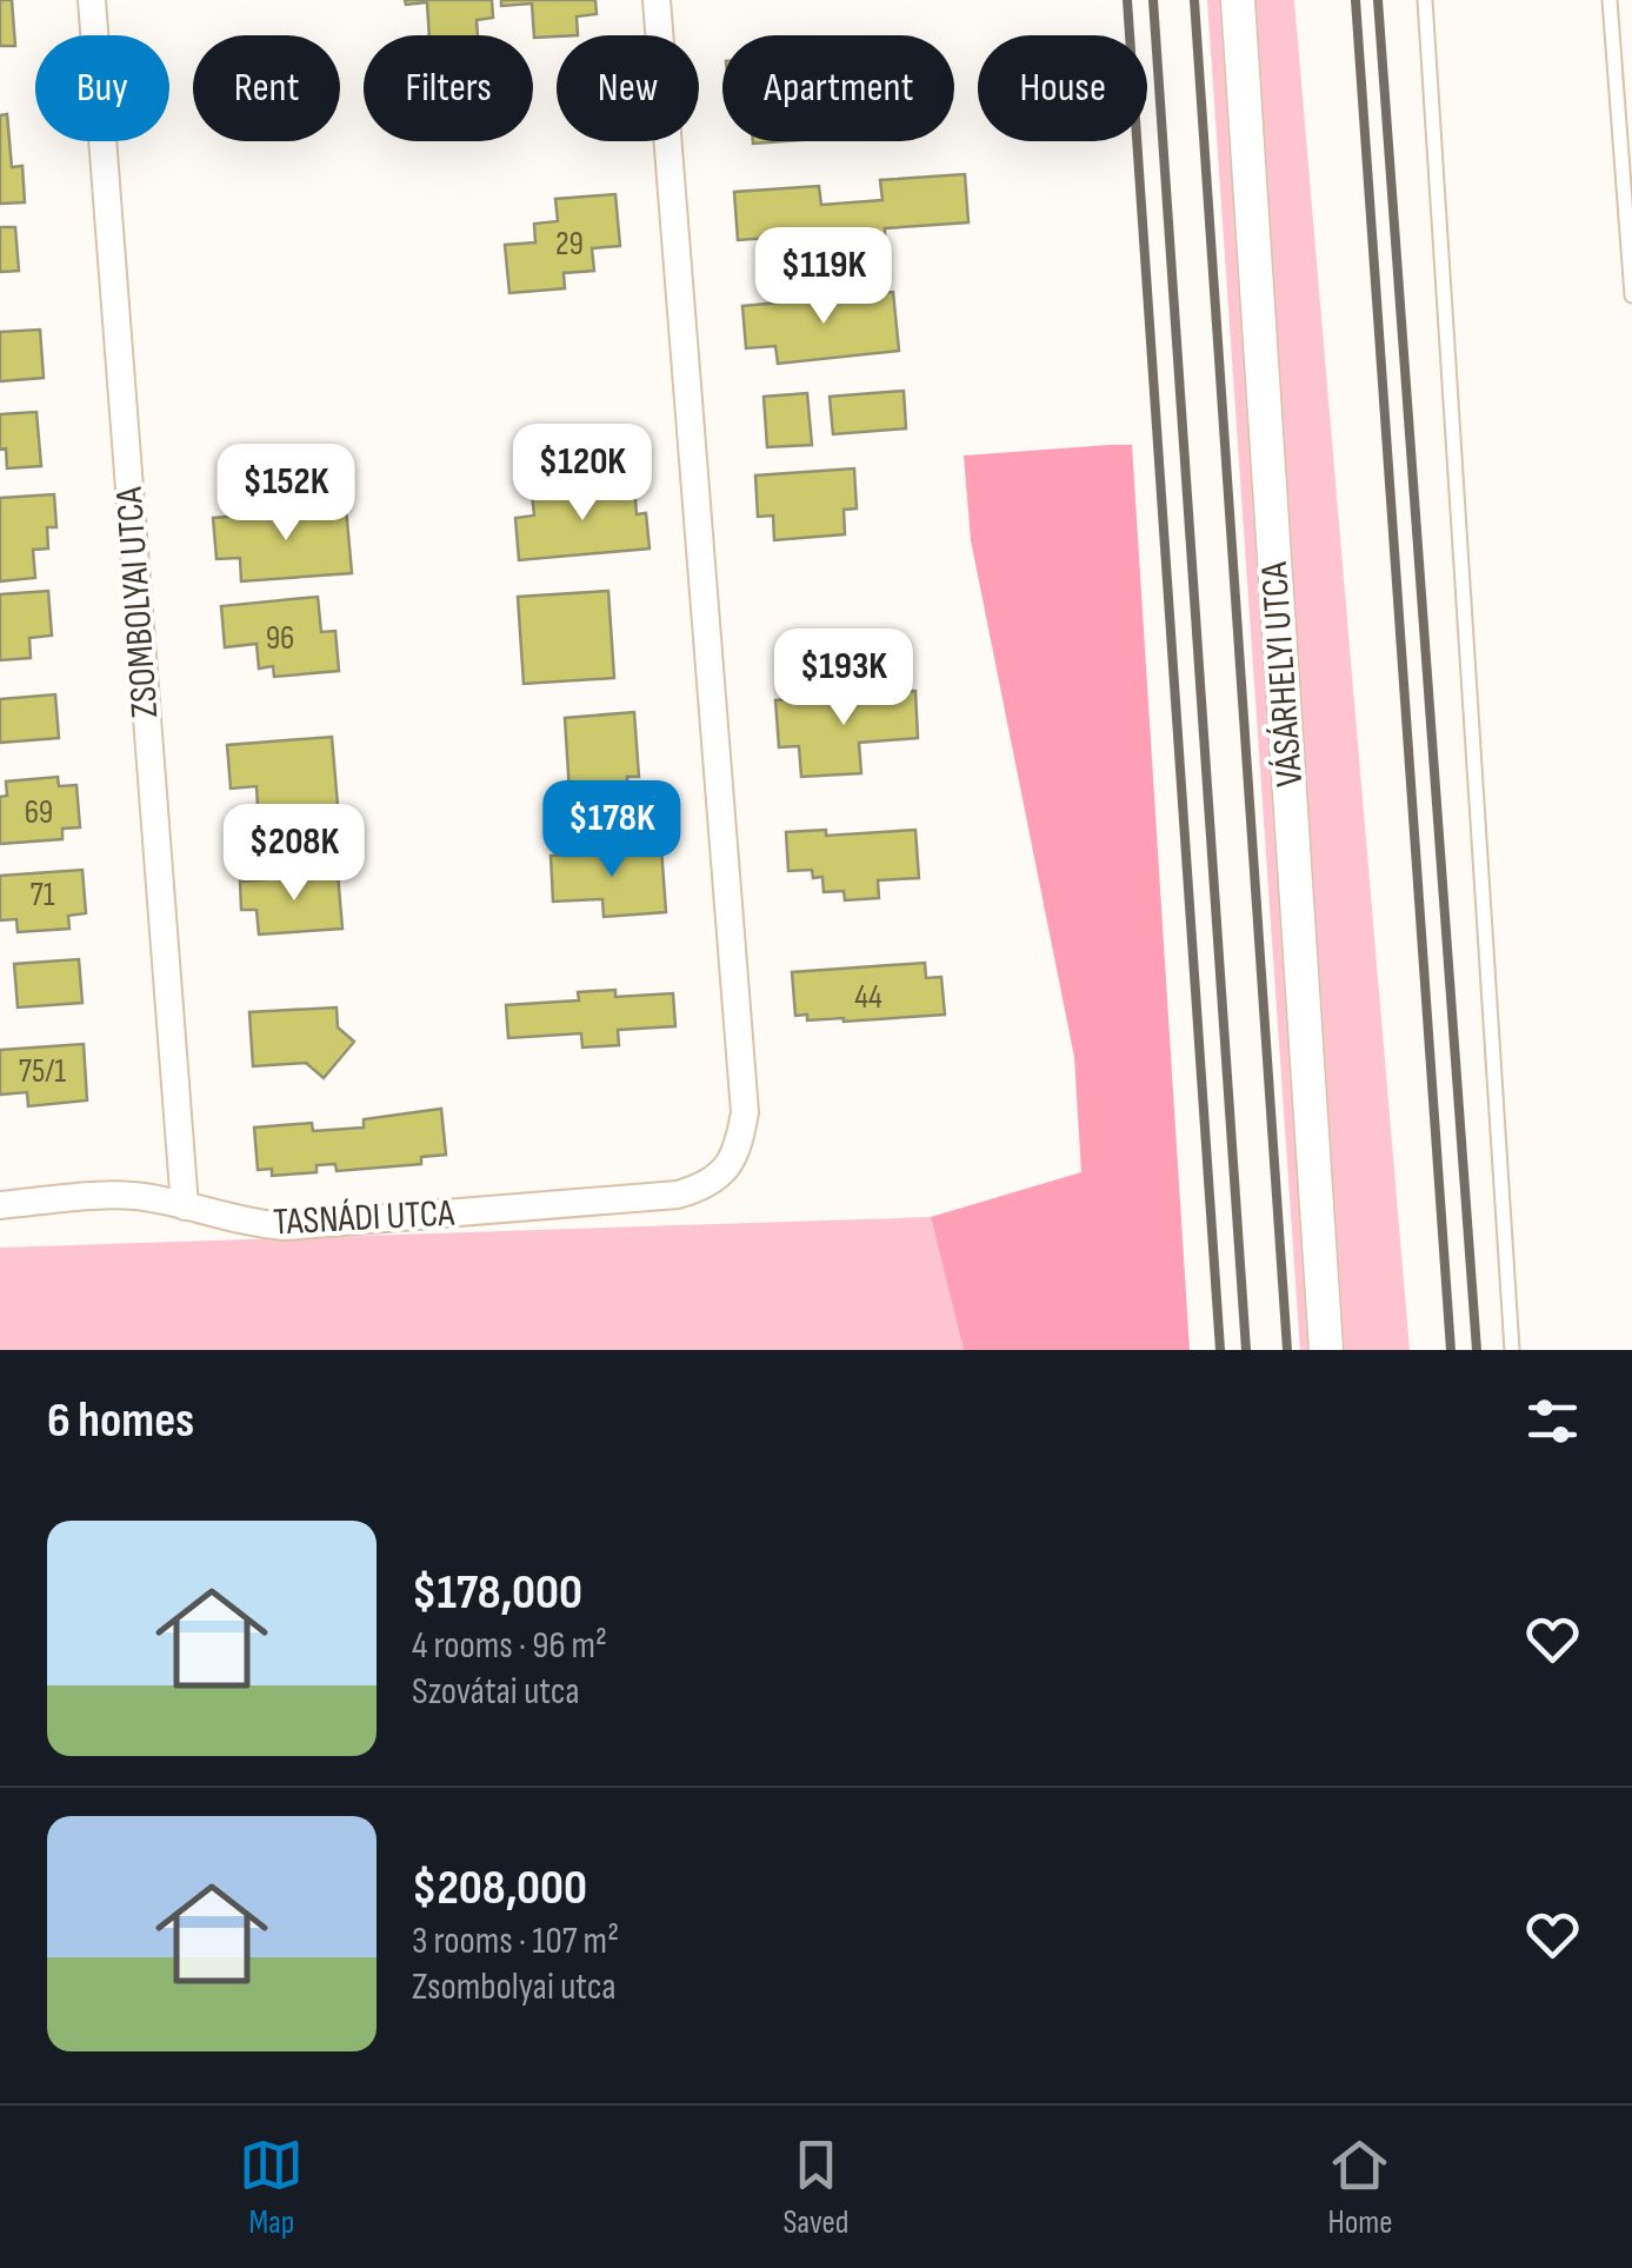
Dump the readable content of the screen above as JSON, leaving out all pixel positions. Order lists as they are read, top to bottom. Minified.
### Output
{"streets":{"street":["ZSOMBOLYAI UTCA","VÁSÁRHELYI UTCA","TASNÁDI UTCA"]},"crossings":[["ZSOMBOLYAI UTCA","TASNÁDI UTCA"]],"house_numbers":["29","96","69","71","44","75/1"],"page":{"chip":["Buy","Rent","Filters","New","Apartment","House"],"price":["$119K","$120K","$152K","$193K","$178K","$208K"],"heading":"6 homes","list":[{"name":"$178,000","note":"4 rooms · 96 m² · Szovátai utca"},{"name":"$208,000","note":"3 rooms · 107 m² · Zsombolyai utca"}],"tabs":["Map","Saved","Home"]}}
